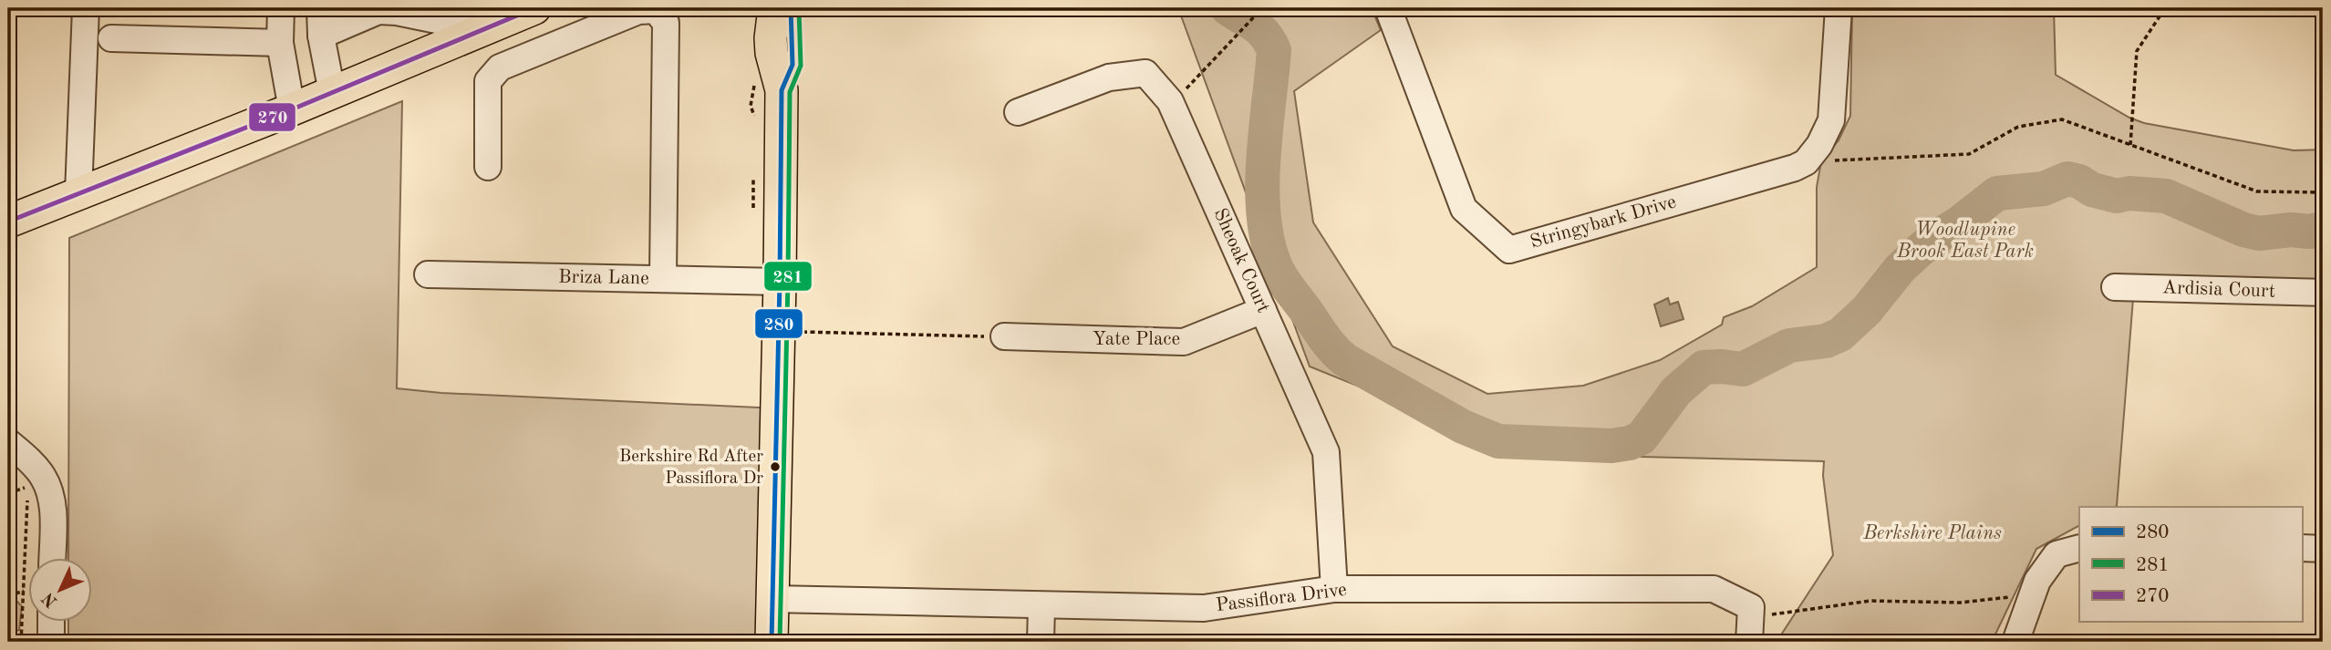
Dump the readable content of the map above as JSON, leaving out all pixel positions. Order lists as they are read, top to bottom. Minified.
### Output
{"streets":{"street":["Stringybark Drive","Sheoak Court","Briza Lane","Ardisia Court","Yate Place","Passiflora Drive"]},"crossings":[["Sheoak Court","Yate Place"],["Sheoak Court","Passiflora Drive"]],"parks":["Woodlupine Brook East Park","Berkshire Plains"],"places":["Berkshire Rd After Passiflora Dr"],"lines":["transit line 280","transit line 281","transit line 270"],"legend":["280","281","270"],"north":"bottom left"}
